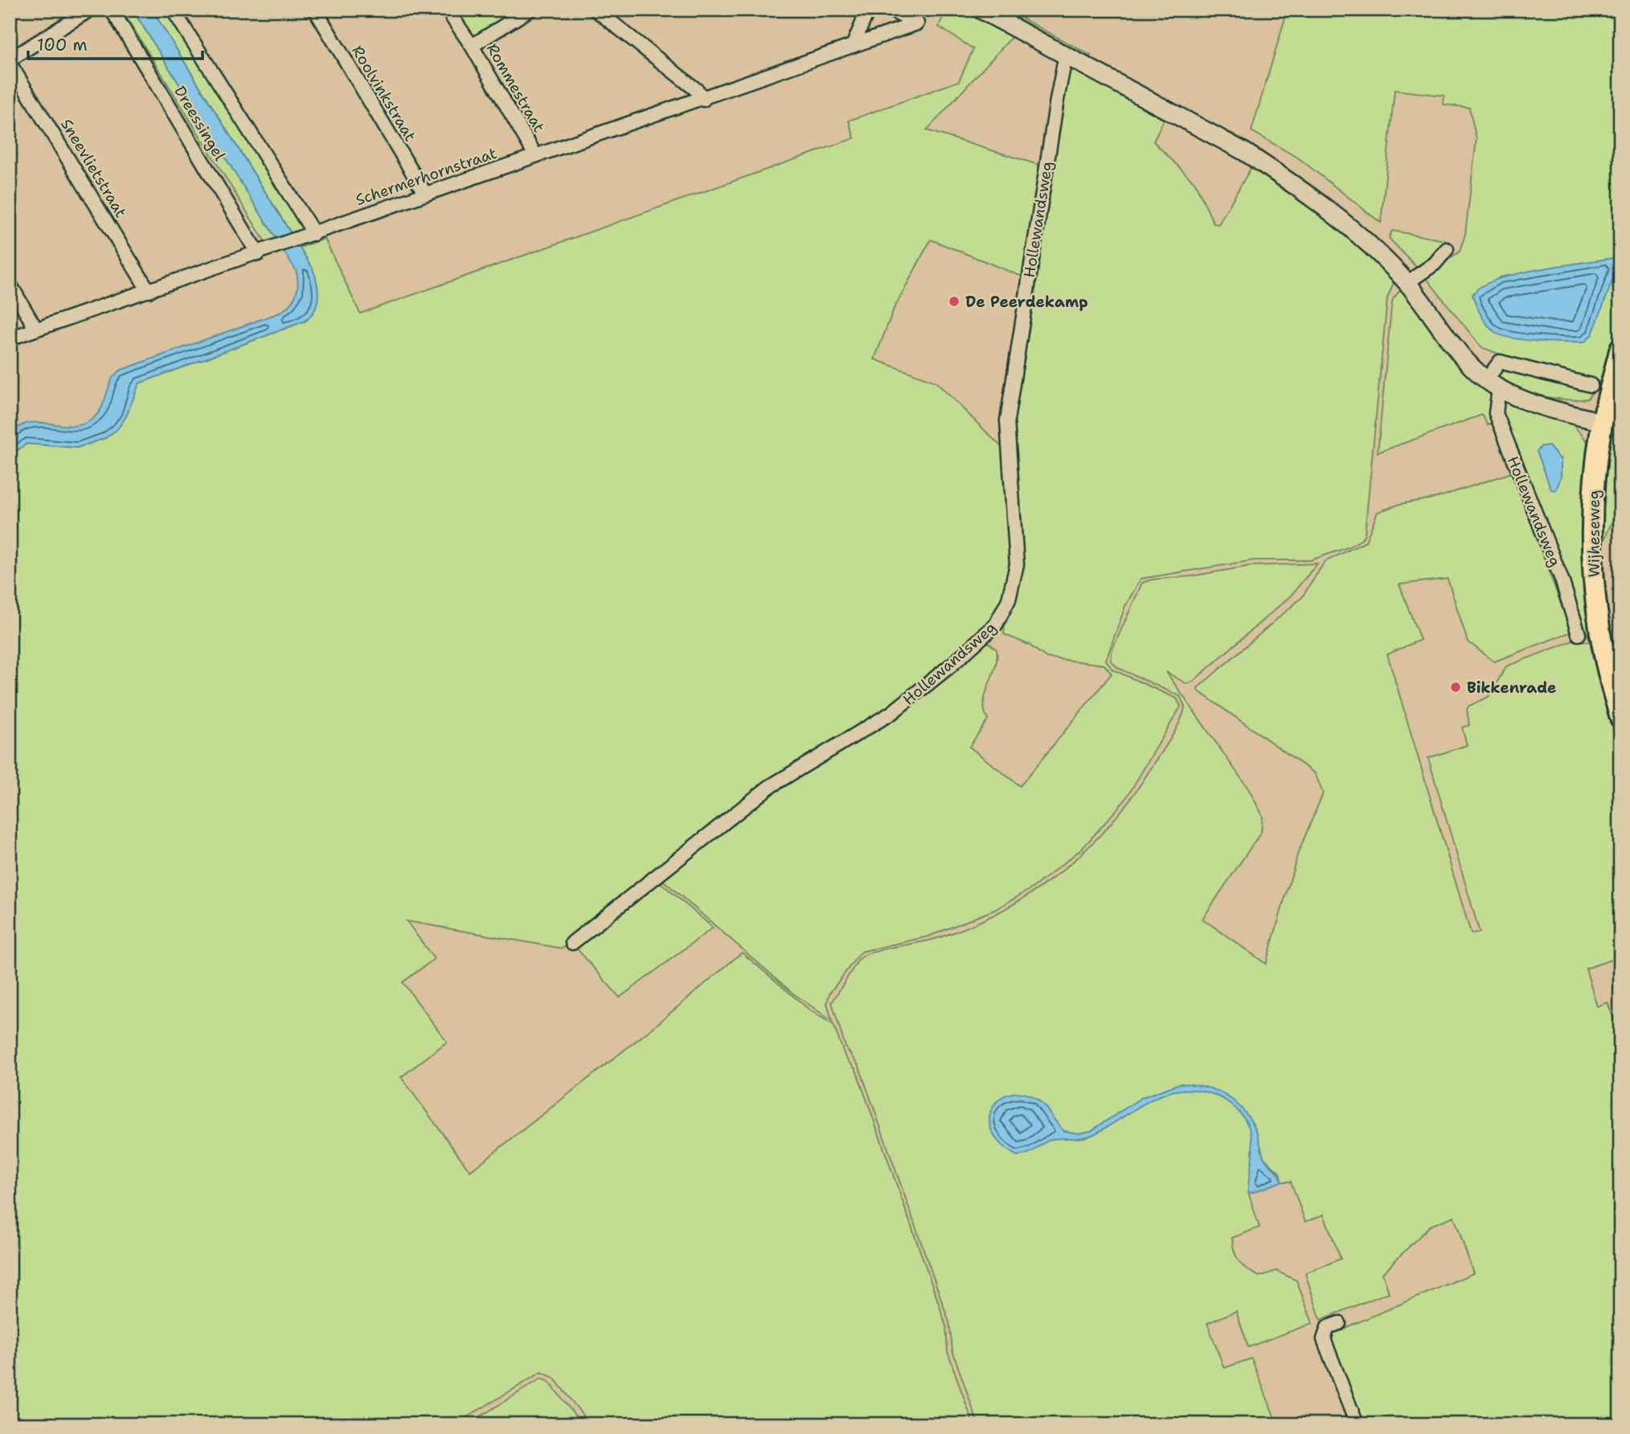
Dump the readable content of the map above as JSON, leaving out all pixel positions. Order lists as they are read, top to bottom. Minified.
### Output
{"streets":{"main road":["Wijheseweg"],"street":["Rommestraat","Roolvinkstraat","Dreessingel","Sneevlietstraat","Schermerhornstraat","Hollewandsweg"]},"crossings":[["Rommestraat","Schermerhornstraat"],["Roolvinkstraat","Schermerhornstraat"],["Dreessingel","Schermerhornstraat"],["Sneevlietstraat","Schermerhornstraat"]],"places":["De Peerdekamp","Bikkenrade"],"scale_bar":"100 m"}
